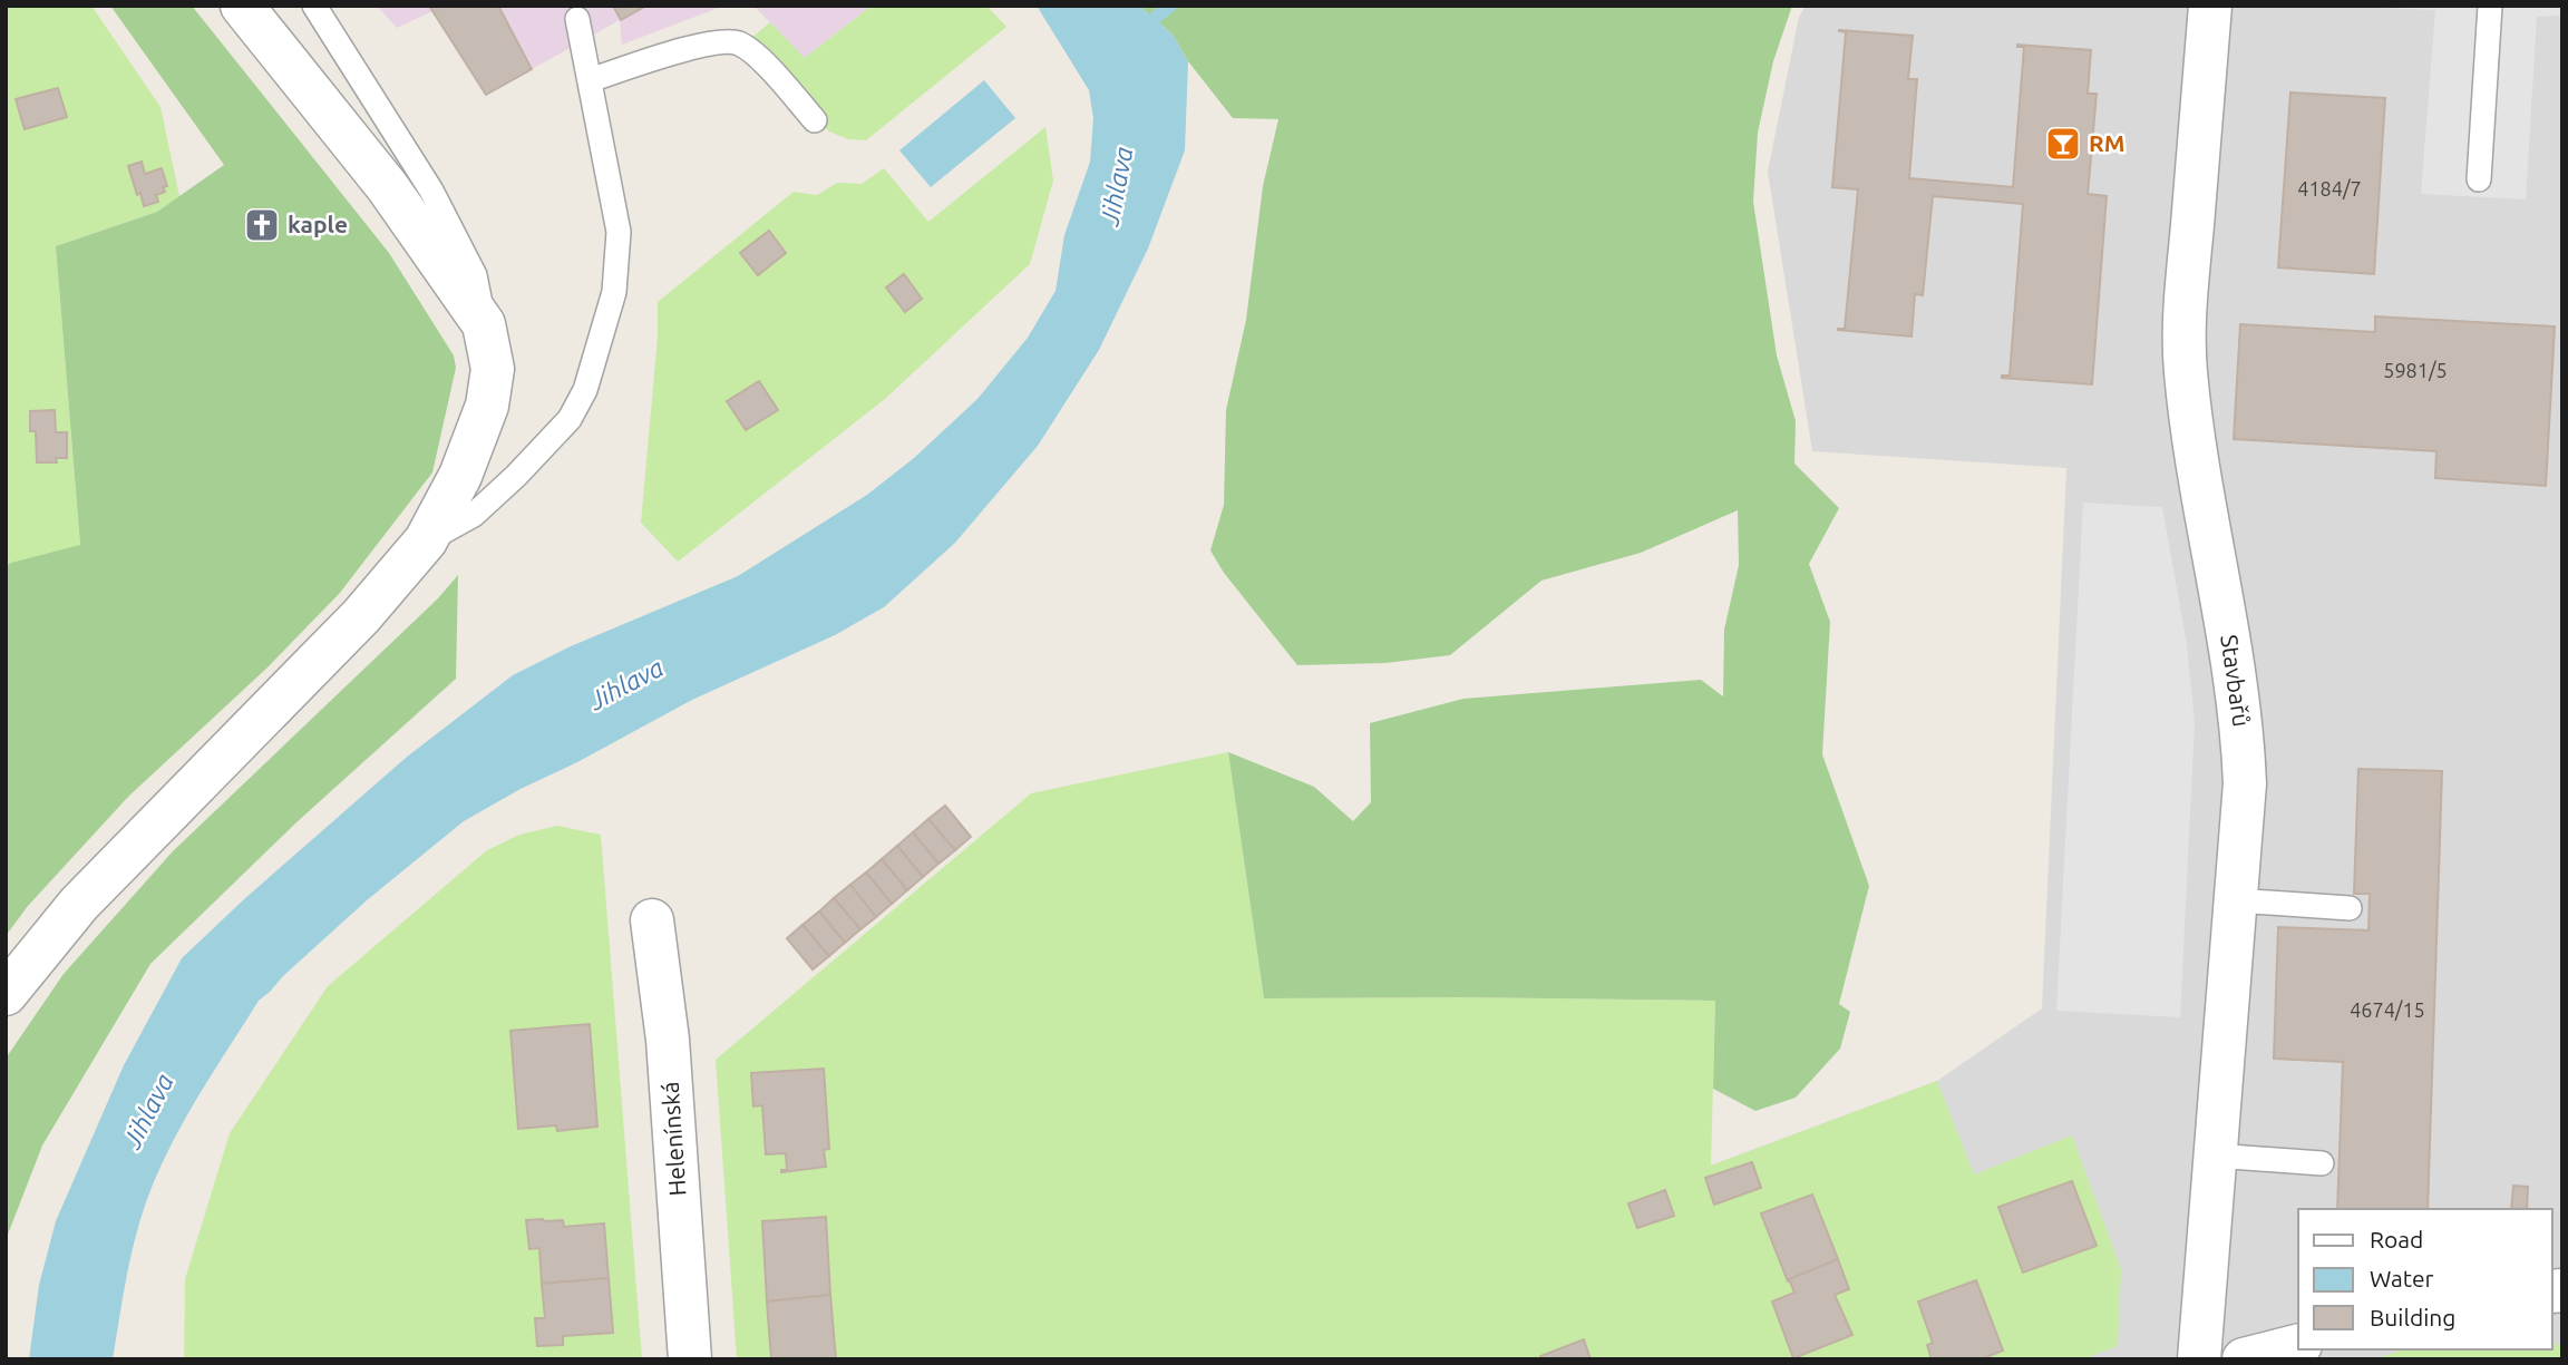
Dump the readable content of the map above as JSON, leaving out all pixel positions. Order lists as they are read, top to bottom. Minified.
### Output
{"streets":{"street":["Stavbařů","Helenínská"]},"water":["Jihlava"],"places":{"bar":["RM"],"church":["kaple"]},"house_numbers":["4184/7","5981/5","4674/15"],"legend":["Road","Water","Building"]}
